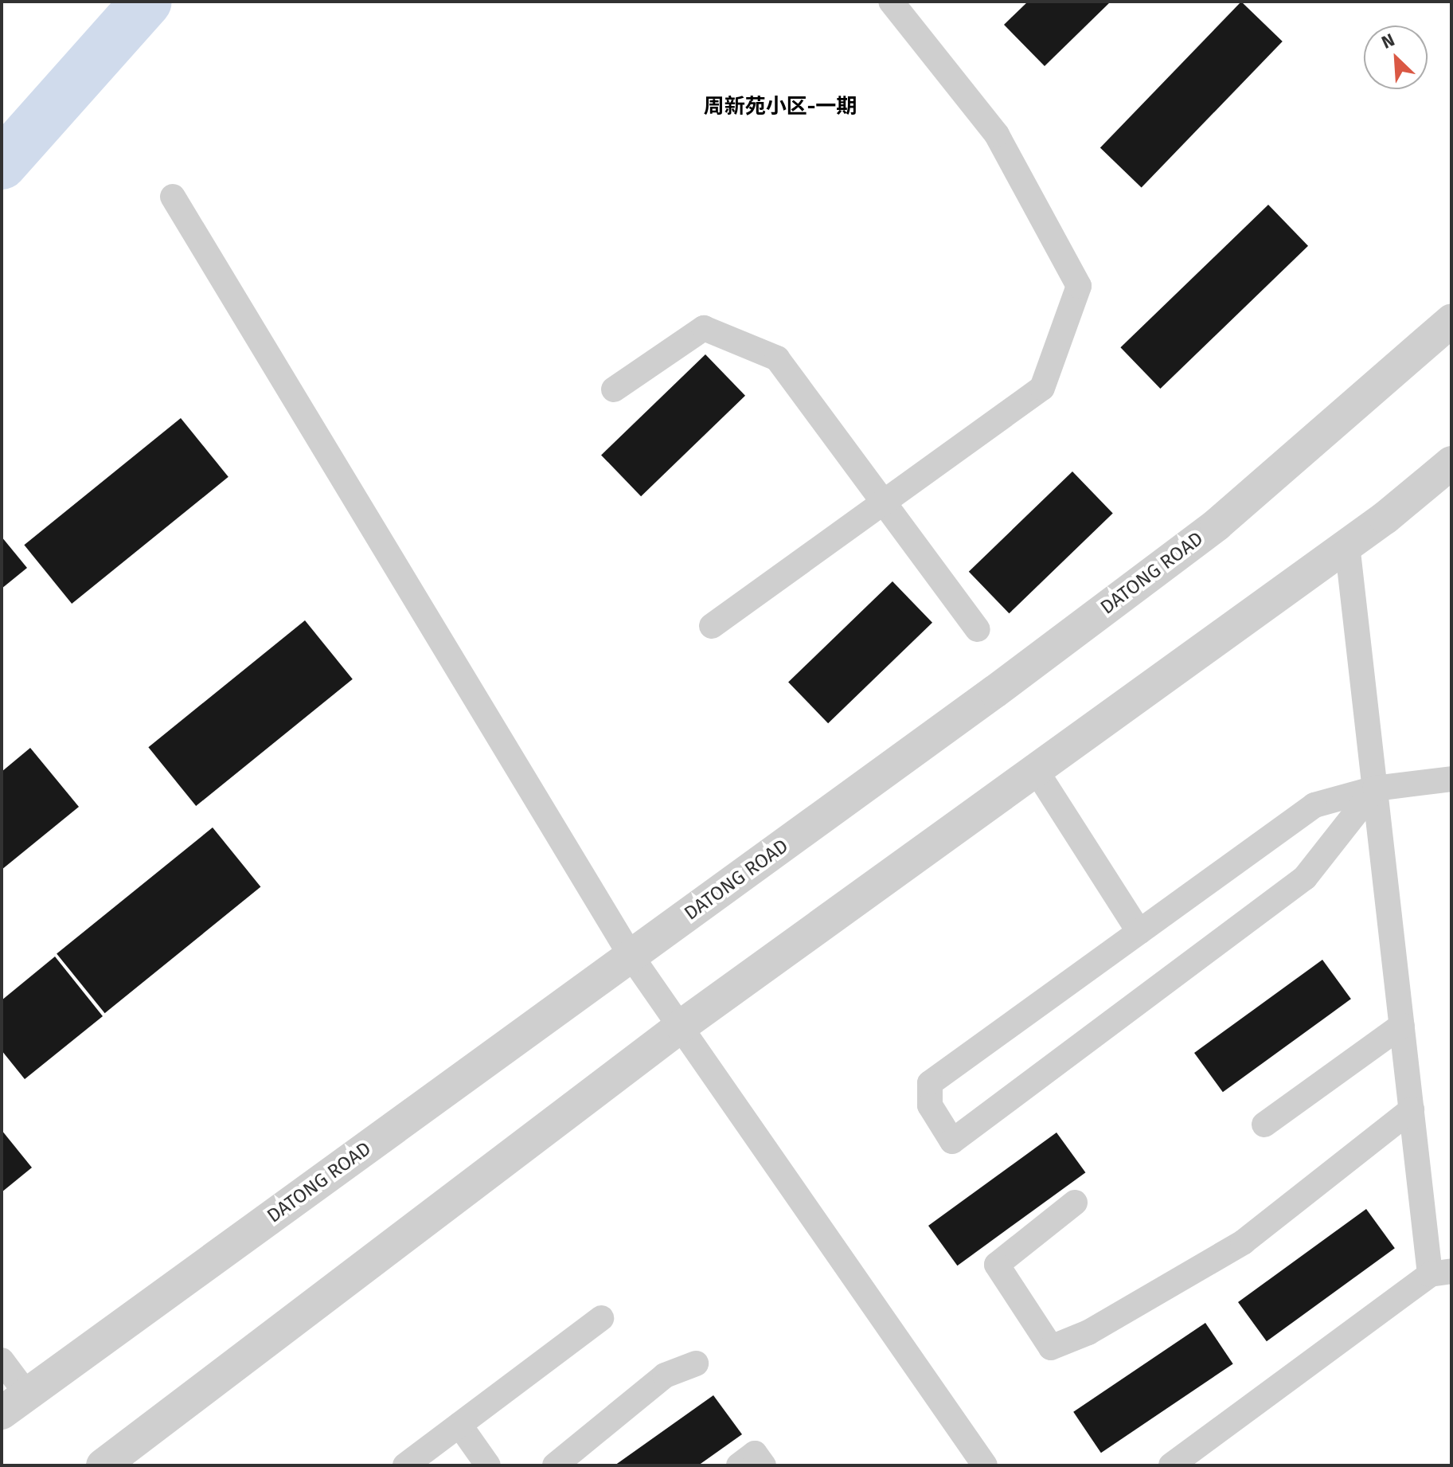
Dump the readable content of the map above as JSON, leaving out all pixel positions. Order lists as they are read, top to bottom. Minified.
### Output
{"streets":{"street":["DATONG ROAD"]},"districts":["周新苑小区-一期"],"north":"top left"}
